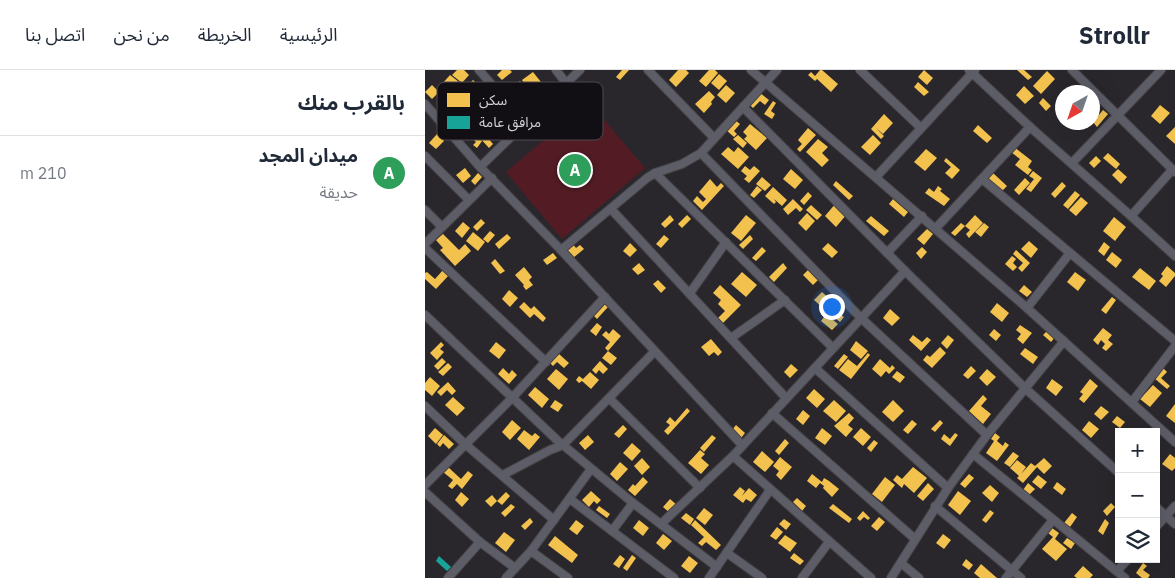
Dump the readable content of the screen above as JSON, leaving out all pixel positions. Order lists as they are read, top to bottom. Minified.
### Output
{"legend":["سكن","مرافق عامة"],"north":"bottom left","page":{"header":"Strollr","nav":["الرئيسية","الخريطة","من نحن","اتصل بنا"],"heading":"بالقرب منك","list":[{"mark":"A","name":"ميدان المجد","note":"حديقة","value":"210 m"}],"pins":"A","map_buttons":["+","−"]}}
